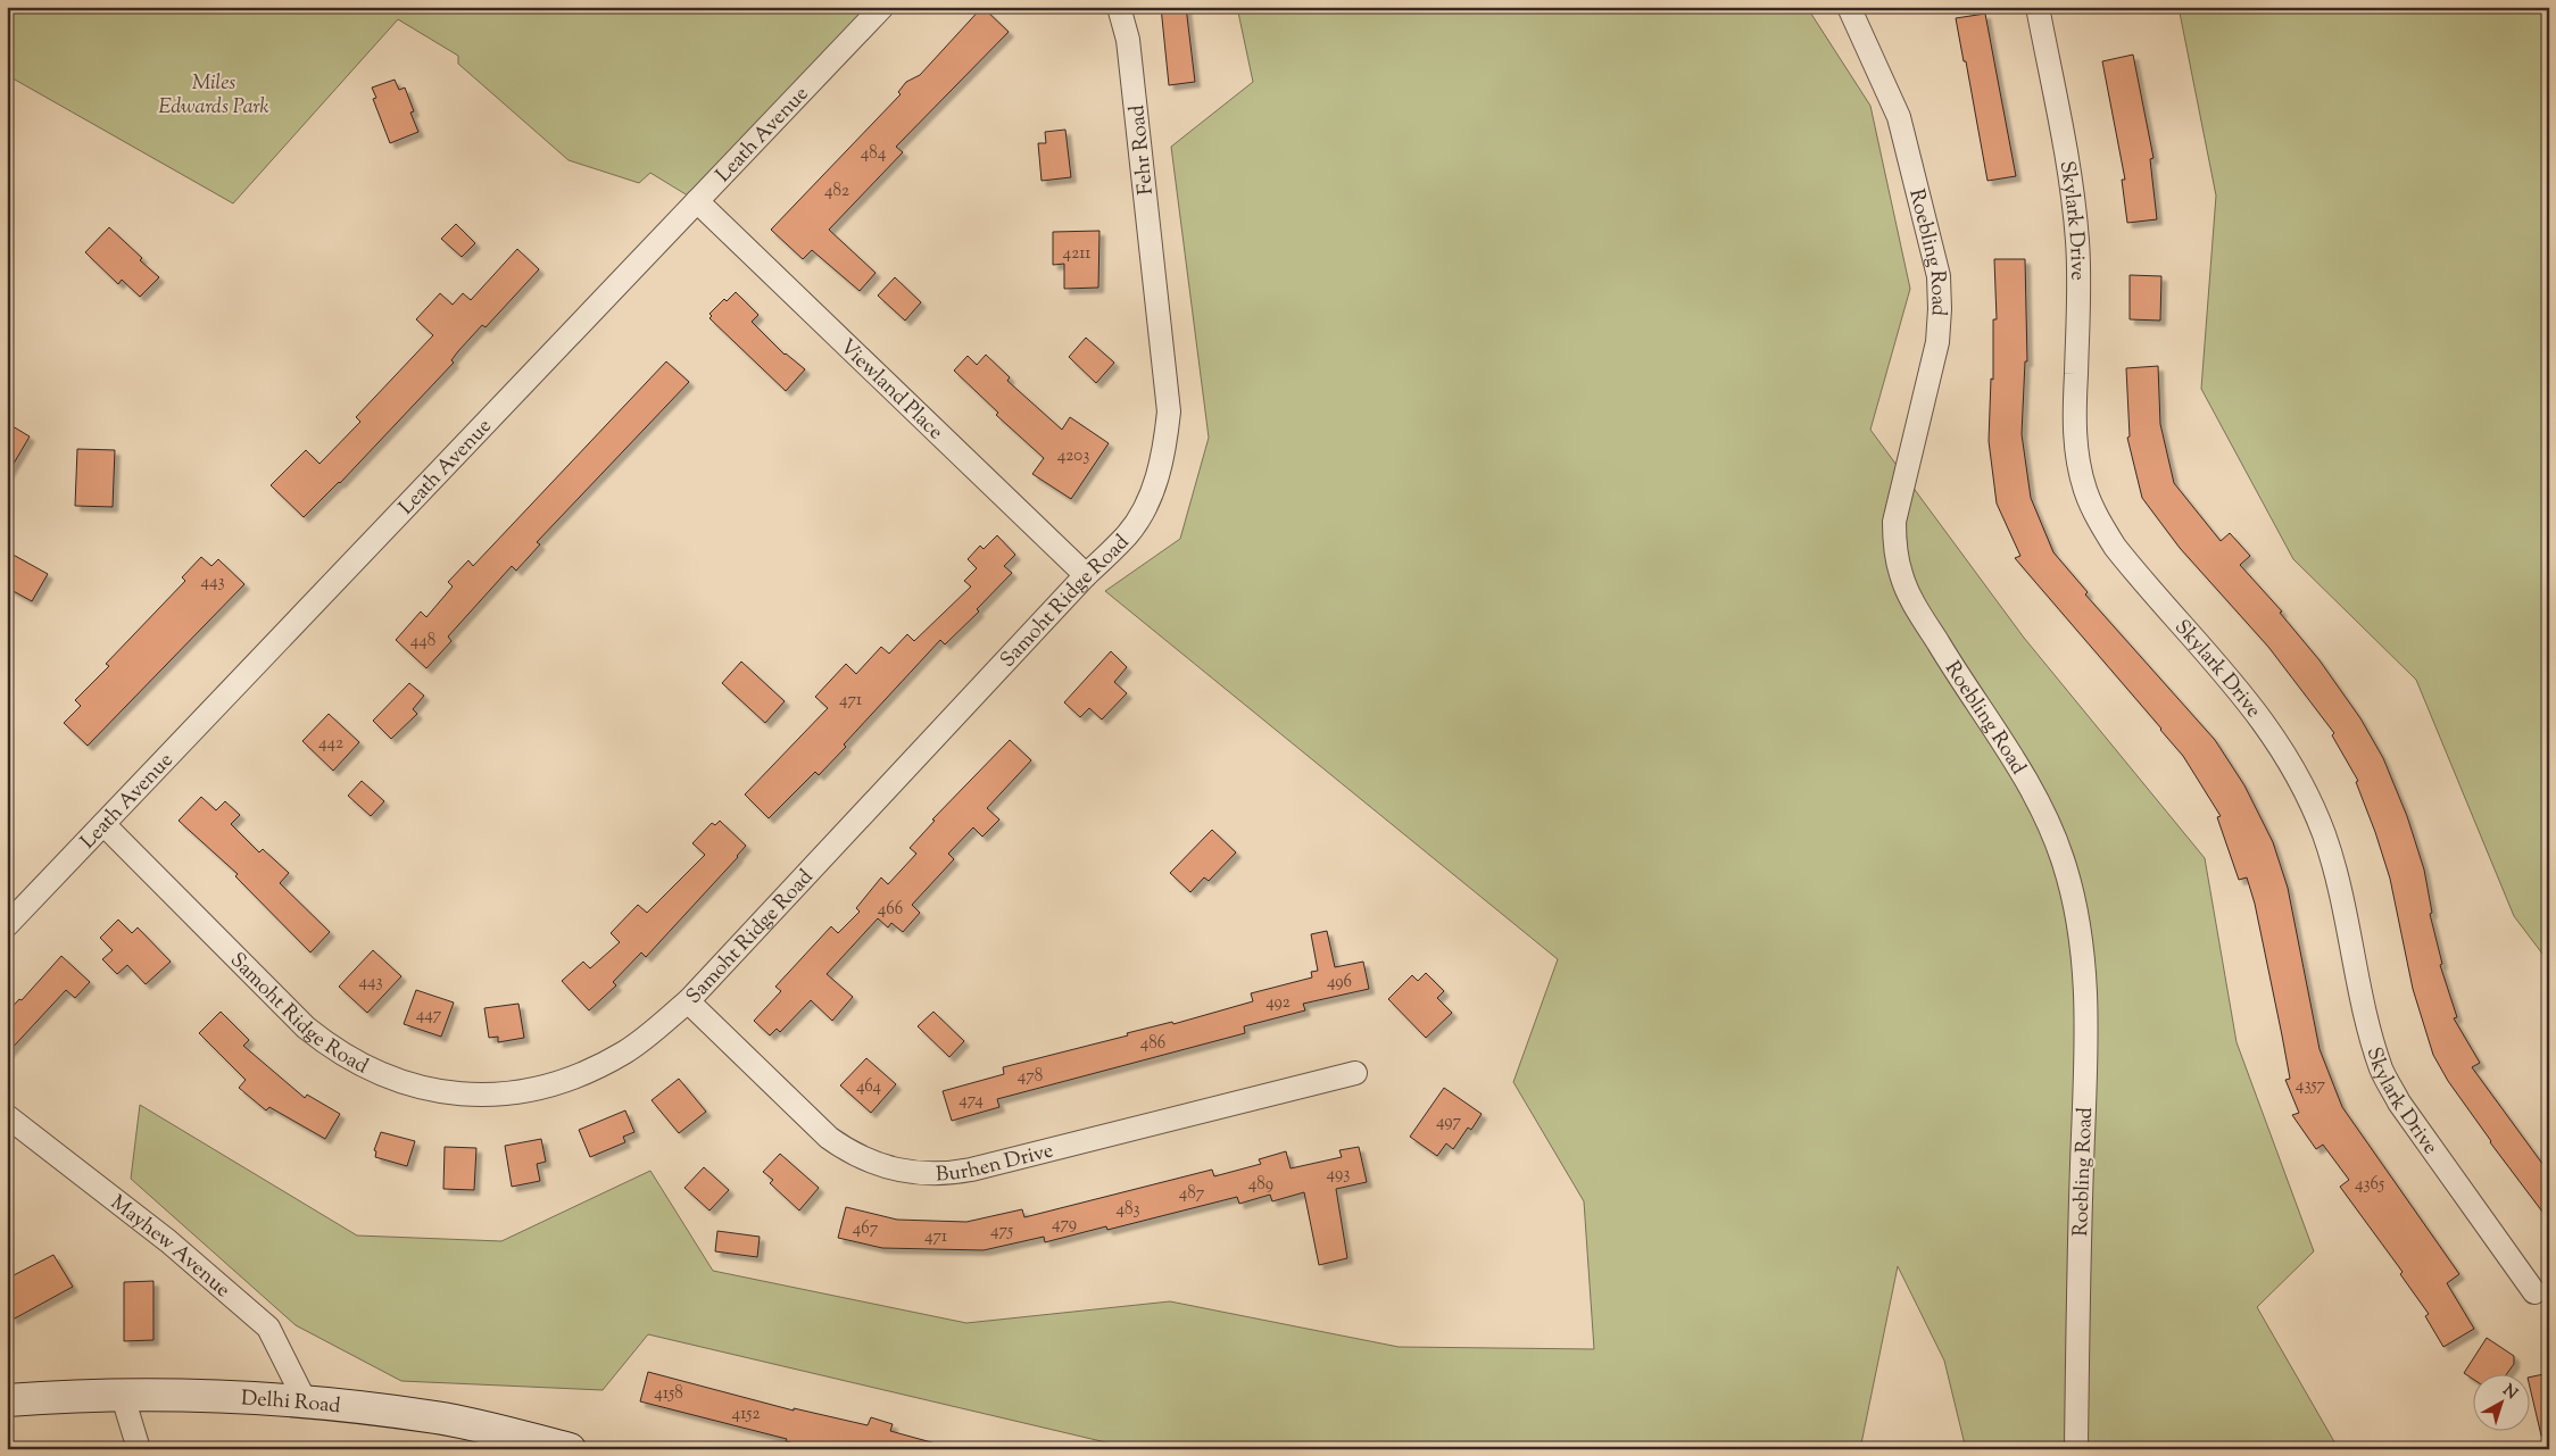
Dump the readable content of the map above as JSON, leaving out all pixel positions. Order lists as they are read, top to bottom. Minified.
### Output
{"streets":{"street":["Leath Avenue","Fehr Road","Skylark Drive","Roebling Road","Viewland Place","Samoht Ridge Road","Burhen Drive","Mayhew Avenue","Delhi Road"]},"crossings":[["Leath Avenue","Viewland Place"],["Leath Avenue","Samoht Ridge Road"],["Fehr Road","Samoht Ridge Road"],["Viewland Place","Samoht Ridge Road"],["Samoht Ridge Road","Burhen Drive"],["Mayhew Avenue","Delhi Road"]],"parks":["Miles Edwards Park"],"house_numbers":["484","482","4211","4203","443","448","471","442","466","443","496","492","447","486","478","4357","464","474","497","493","489","4365","487","483","479","467","475","471","4158","4152"],"north":"top right"}
